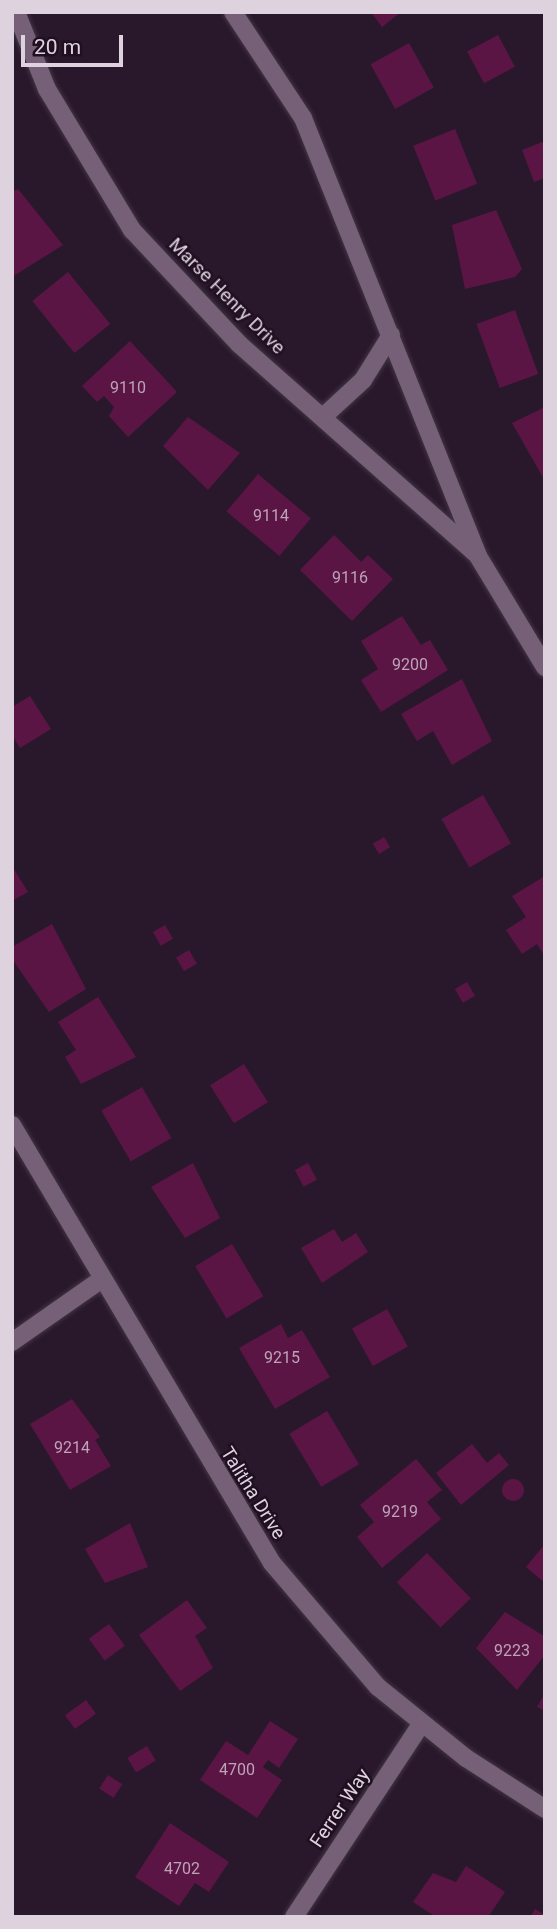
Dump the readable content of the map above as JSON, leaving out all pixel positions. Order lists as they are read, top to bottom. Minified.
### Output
{"streets":{"street":["Marse Henry Drive","Talitha Drive","Ferrer Way"]},"crossings":[["Talitha Drive","Ferrer Way"]],"house_numbers":["9110","9114","9116","9200","9215","9214","9219","9223","4700","4702"],"scale_bar":"20 m"}
